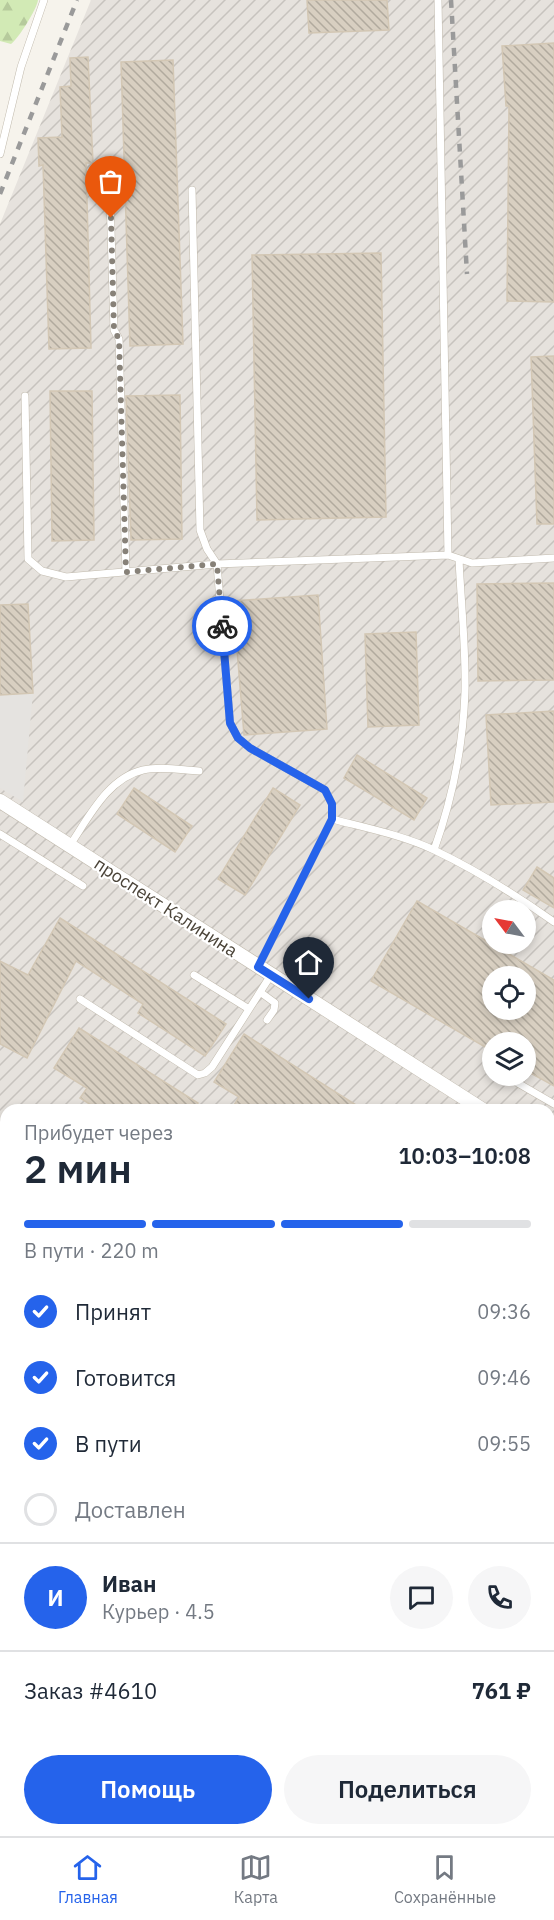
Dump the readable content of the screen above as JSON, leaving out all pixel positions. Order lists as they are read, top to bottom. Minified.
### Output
{"streets":{"street":["проспект Калинина"]},"north":"top left","page":{"heading":["2 мин","Прибудет через","10:03–10:08"],"panel":["Иван","Курьер · 4.5","Заказ #4610","761 ₽"],"bar":"В пути · 220 m","list":[["Принят","09:36"],["Готовится","09:46"],["В пути","09:55"],"Доставлен"],"round":"И","buttons":["Помощь","Поделиться"],"tabs":["Главная","Карта","Сохранённые"]}}
